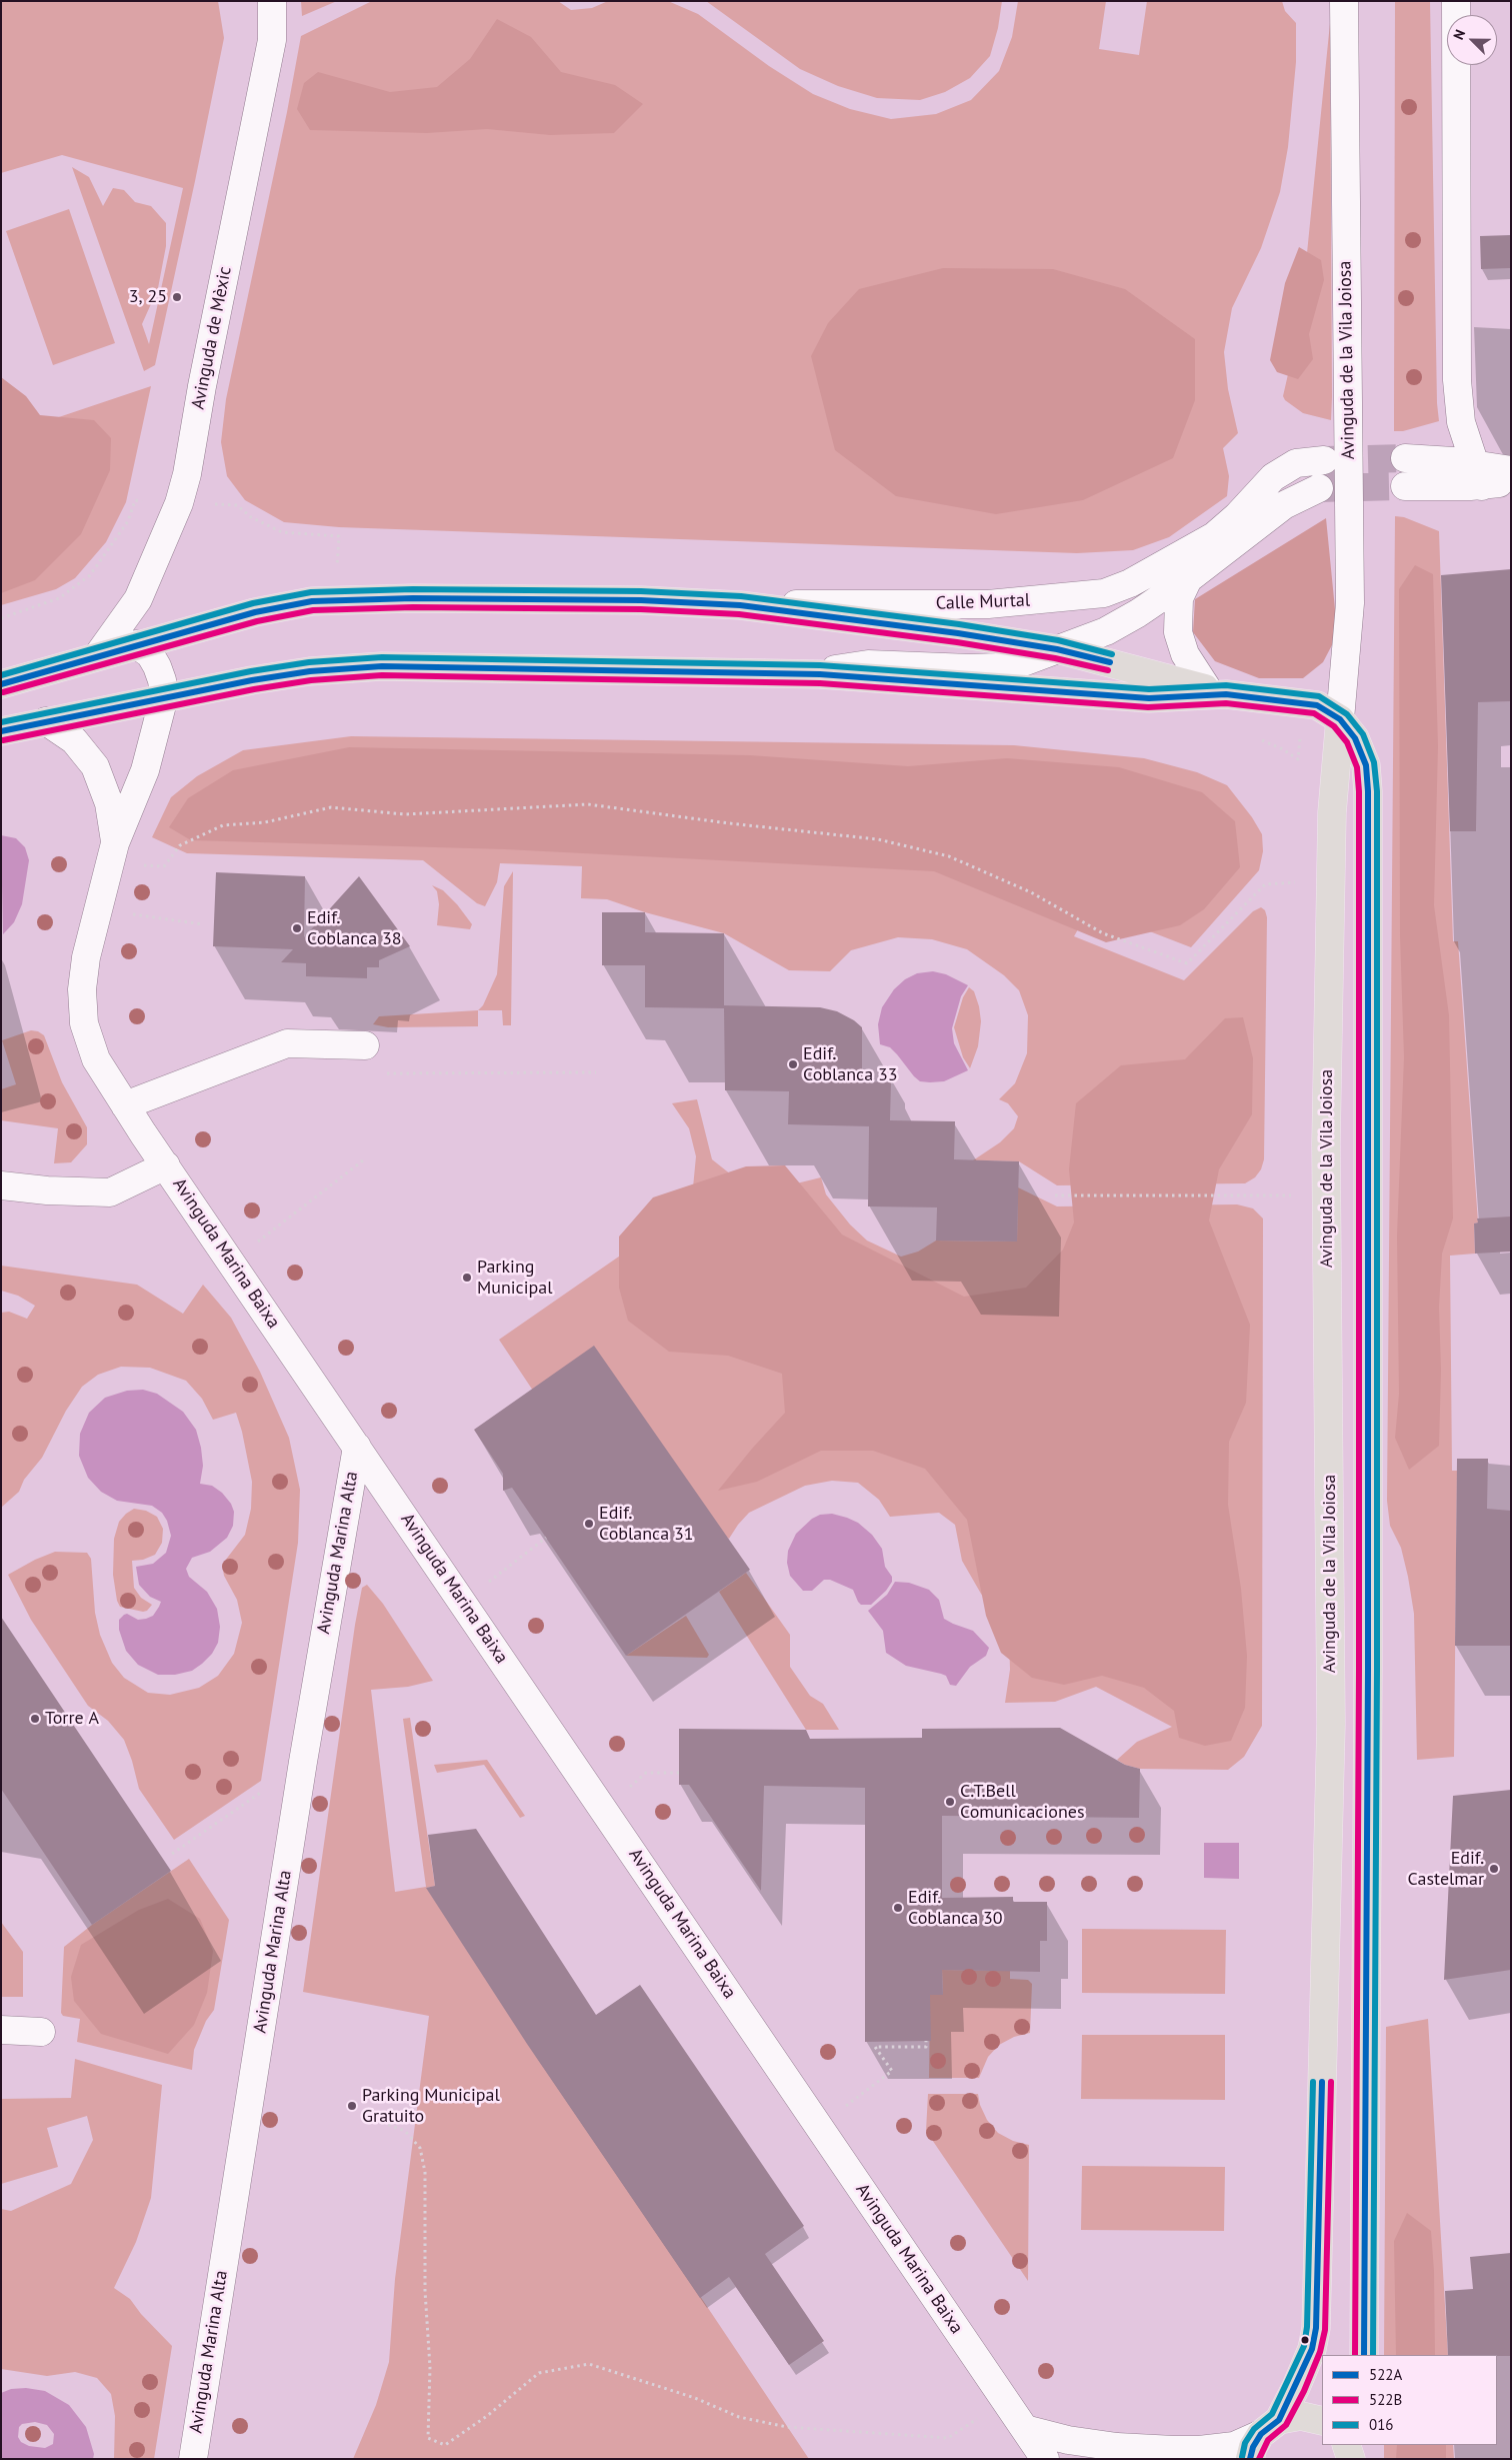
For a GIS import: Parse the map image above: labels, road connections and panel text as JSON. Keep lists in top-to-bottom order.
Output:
{
  "streets": {
    "main road": ["Avinguda de la Vila Joiosa", "Calle Murtal"],
    "street": ["Avinguda de Mèxic", "Avinguda Marina Baixa", "Avinguda Marina Alta"]
  },
  "crossings": [
    ["Avinguda Marina Baixa", "Avinguda Marina Alta"]
  ],
  "places": [
    "3, 25",
    "Edif. Coblanca 38",
    "Edif. Coblanca 33",
    "Parking Municipal",
    "Edif. Coblanca 31",
    "Torre A",
    "C.T.Bell Comunicaciones",
    "Edif. Castelmar",
    "Edif. Coblanca 30",
    "Parking Municipal Gratuito"
  ],
  "lines": ["transit line 016", "transit line 522A", "transit line 522B"],
  "legend": ["522A", "522B", "016"],
  "north": "top left"
}
